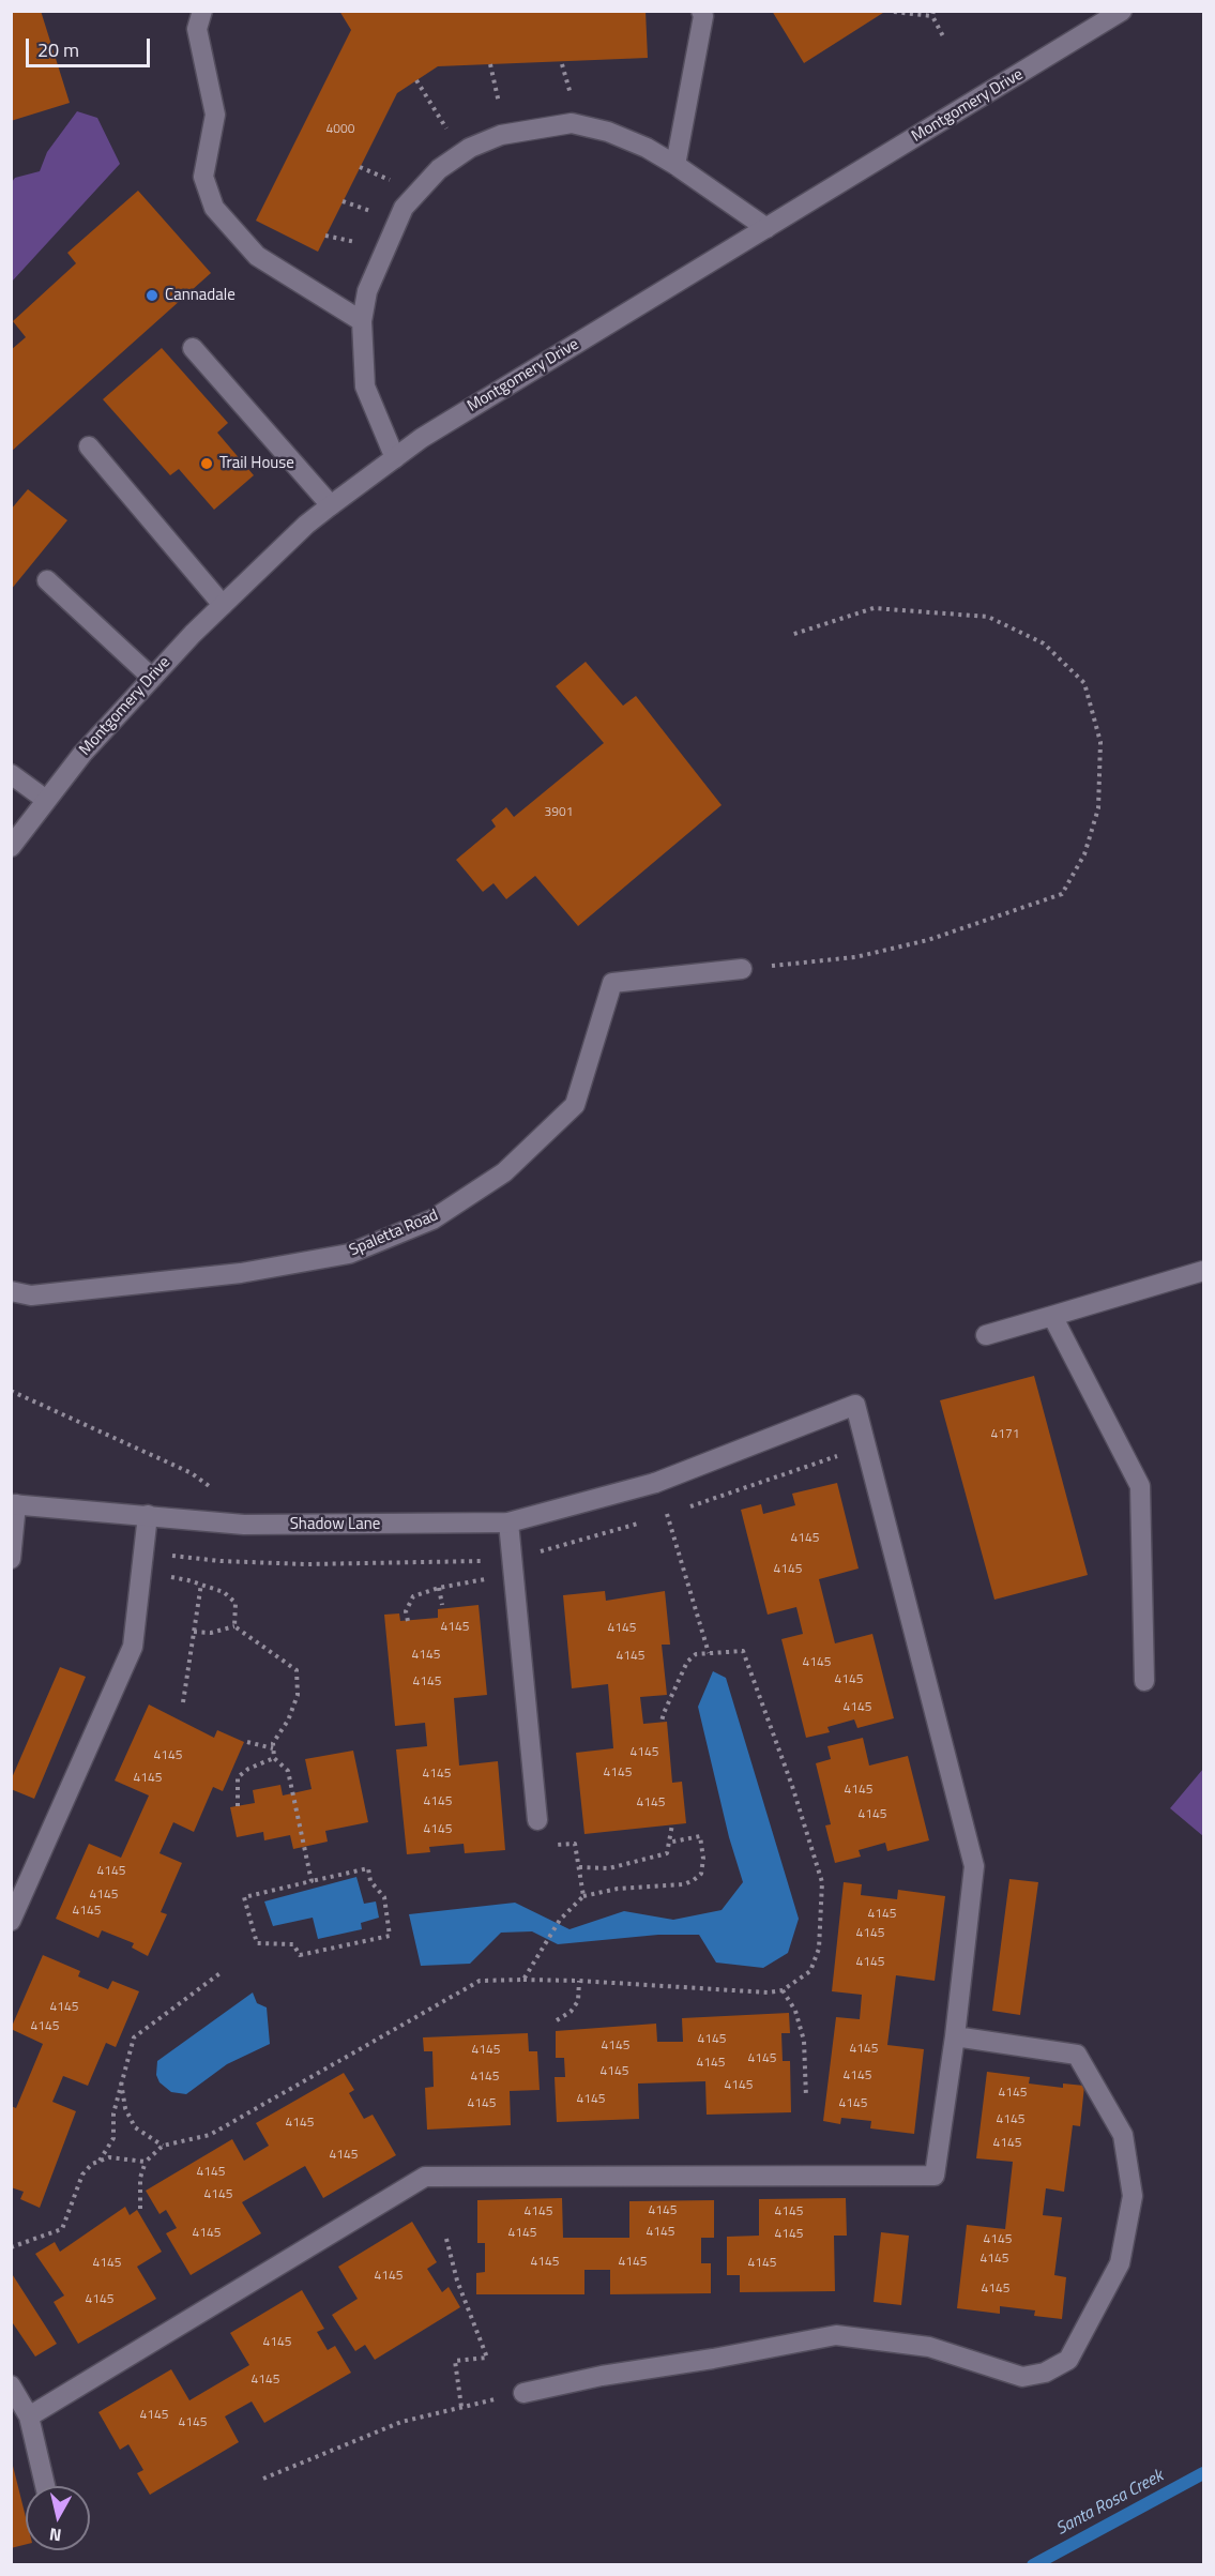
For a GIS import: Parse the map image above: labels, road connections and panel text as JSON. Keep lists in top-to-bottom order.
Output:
{
  "streets": {
    "main road": ["Montgomery Drive", "Spaletta Road", "Shadow Lane"]
  },
  "water": ["Santa Rosa Creek"],
  "places": ["Cannadale", "Trail House"],
  "house_numbers": [
    "4000",
    "3901",
    "4171",
    "4145",
    "4145",
    "4145",
    "4145",
    "4145",
    "4145",
    "4145",
    "4145",
    "4145",
    "4145",
    "4145",
    "4145",
    "4145",
    "4145",
    "4145",
    "4145",
    "4145",
    "4145",
    "4145",
    "4145",
    "4145",
    "4145",
    "4145",
    "4145",
    "4145",
    "4145",
    "4145",
    "4145",
    "4145",
    "4145",
    "4145",
    "4145",
    "4145",
    "4145",
    "4145",
    "4145",
    "4145",
    "4145",
    "4145",
    "4145",
    "4145",
    "4145",
    "4145",
    "4145",
    "4145",
    "4145",
    "4145",
    "4145",
    "4145",
    "4145",
    "4145",
    "4145",
    "4145",
    "4145",
    "4145",
    "4145",
    "4145",
    "4145",
    "4145",
    "4145",
    "4145",
    "4145",
    "4145",
    "4145",
    "4145",
    "4145",
    "4145",
    "4145"
  ],
  "scale_bar": "20 m",
  "north": "bottom"
}
